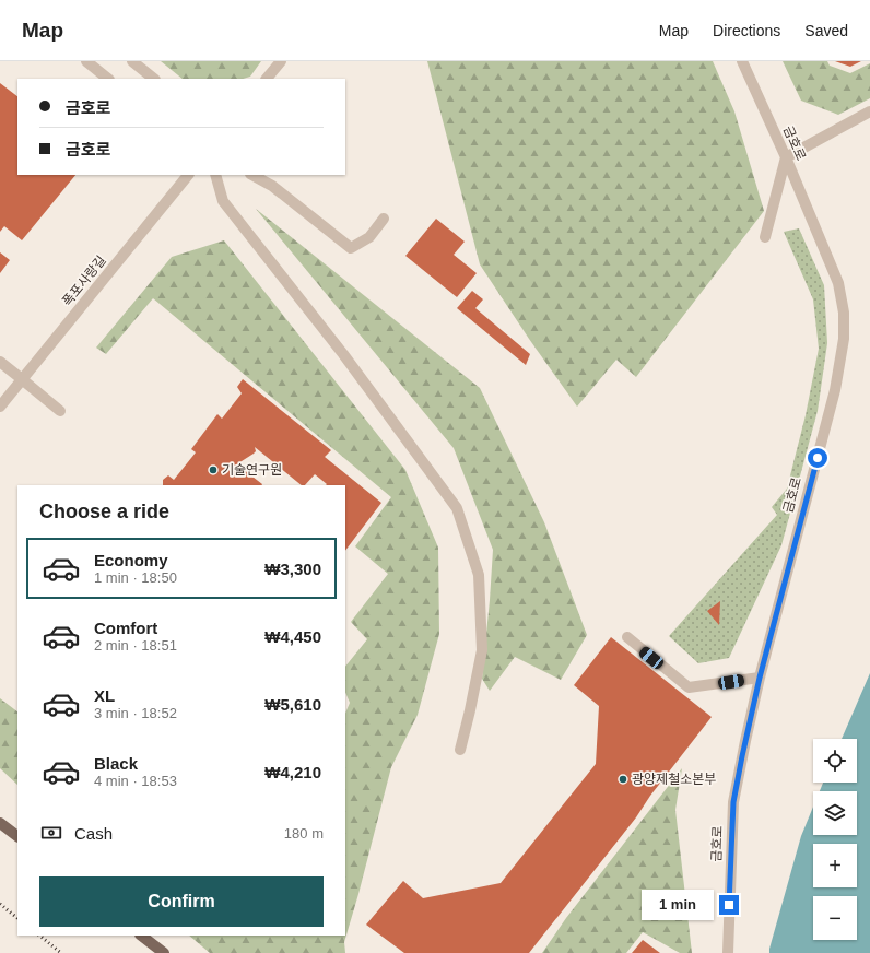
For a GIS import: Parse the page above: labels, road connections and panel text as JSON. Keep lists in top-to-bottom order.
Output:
{
  "streets": {
    "street": ["금호로", "폭포사랑길"]
  },
  "places": ["기술연구원", "광양제철소본부"],
  "page": {
    "header": "Map",
    "nav": ["Map", "Directions", "Saved"],
    "banner": ["금호로", "금호로"],
    "heading": "Choose a ride",
    "list": [
      {
        "name": "Economy",
        "note": "1 min · 18:50",
        "value": "₩3,300"
      },
      {
        "name": "Comfort",
        "note": "2 min · 18:51",
        "value": "₩4,450"
      },
      {
        "name": "XL",
        "note": "3 min · 18:52",
        "value": "₩5,610"
      },
      {
        "name": "Black",
        "note": "4 min · 18:53",
        "value": "₩4,210"
      }
    ],
    "map_buttons": ["+", "−"],
    "pay": ["Cash", "180 m"],
    "buttons": "Confirm",
    "bubble": "1 min"
  }
}
